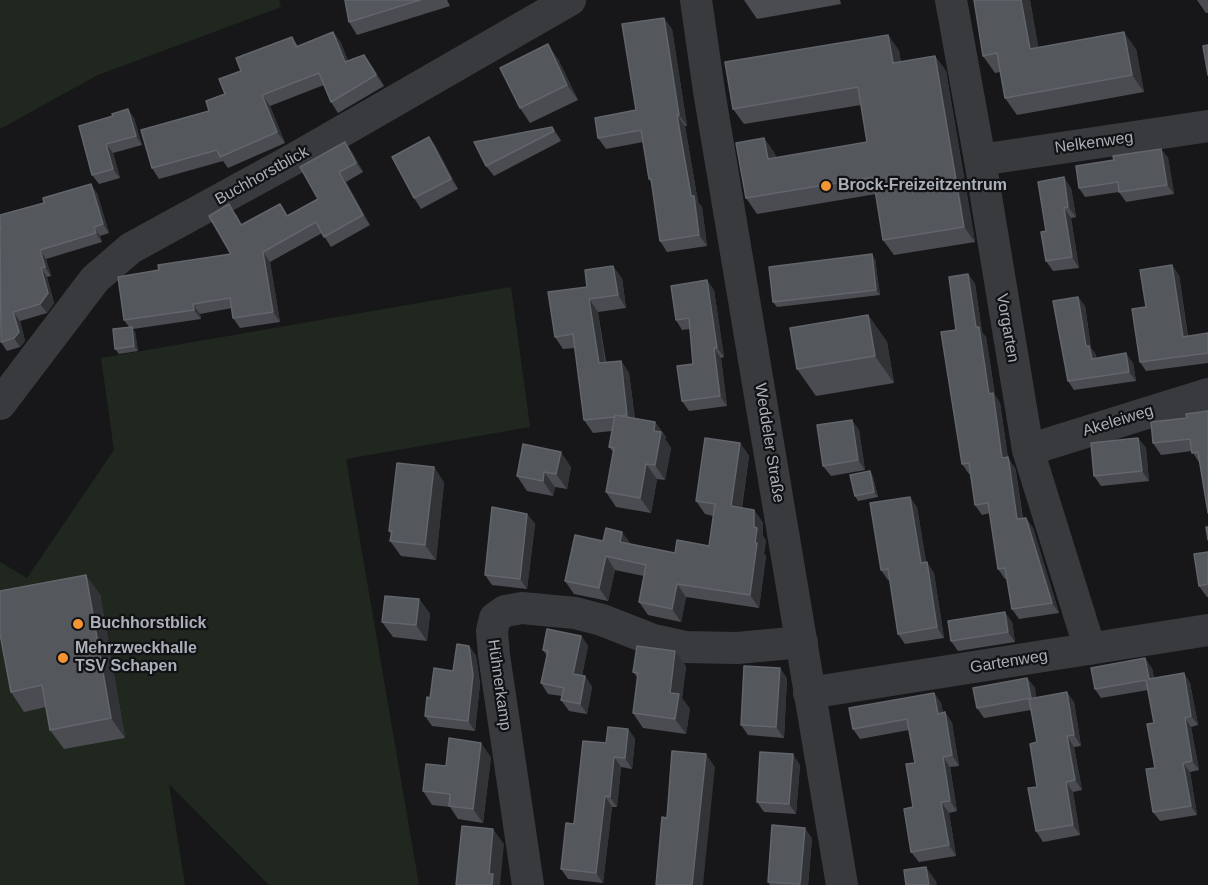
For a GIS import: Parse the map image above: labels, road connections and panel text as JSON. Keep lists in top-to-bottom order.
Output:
{
  "streets": {
    "street": [
      "Nelkenweg",
      "Buchhorstblick",
      "Vorgarten",
      "Akeleiweg",
      "Weddeler Straße",
      "Gartenweg",
      "Hühnerkamp"
    ]
  },
  "crossings": [
    ["Nelkenweg", "Vorgarten"],
    ["Vorgarten", "Akeleiweg"],
    ["Vorgarten", "Gartenweg"],
    ["Weddeler Straße", "Gartenweg"],
    ["Weddeler Straße", "Hühnerkamp"]
  ],
  "places": ["Brock-Freizeitzentrum", "Buchhorstblick", "Mehrzweckhalle TSV Schapen"]
}
